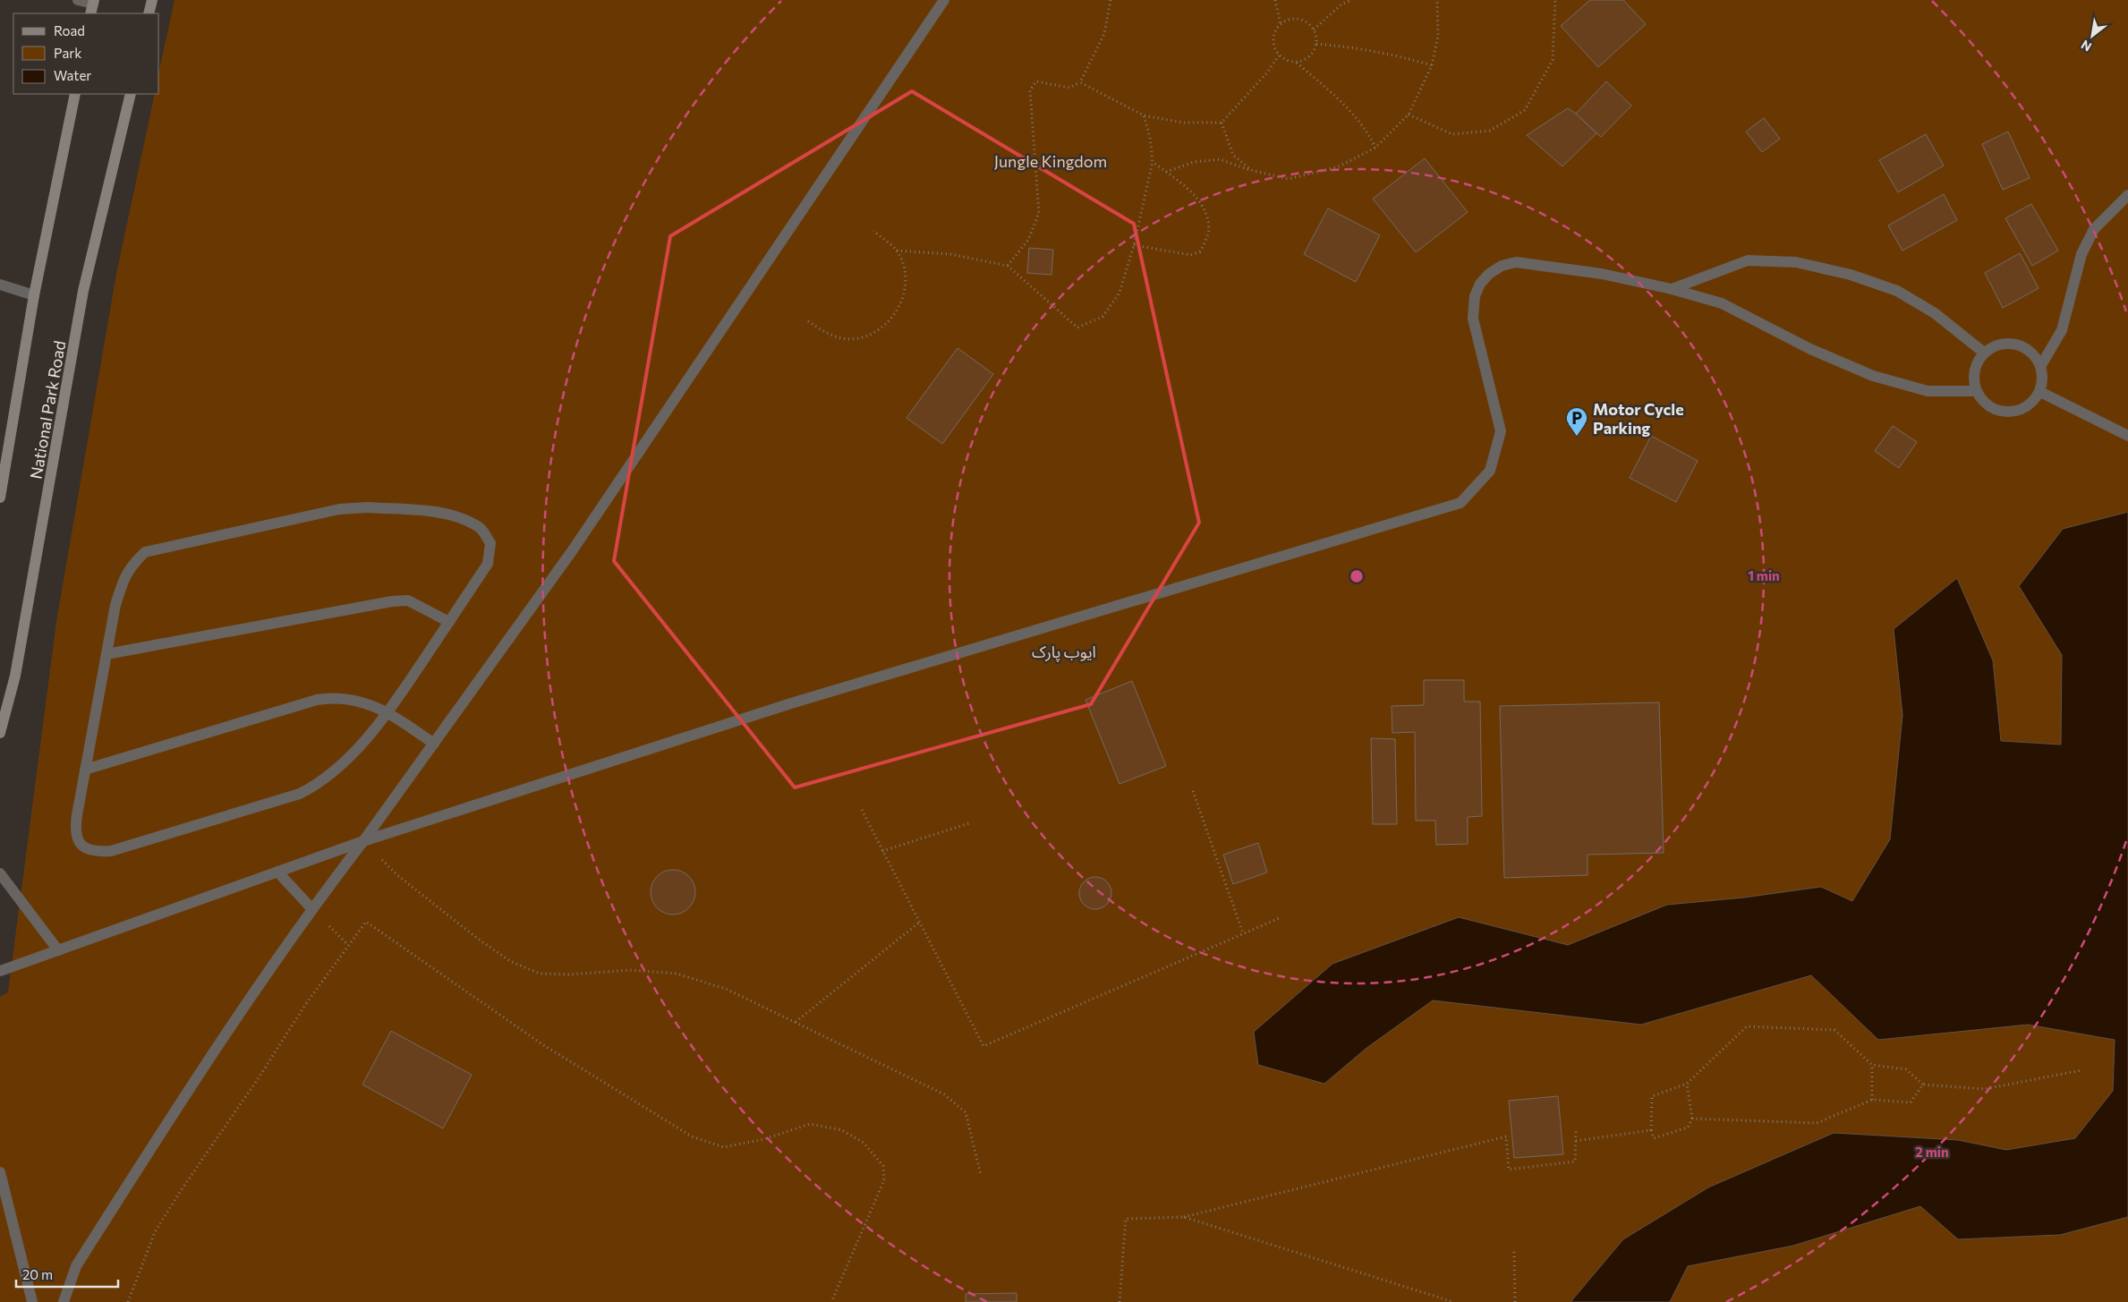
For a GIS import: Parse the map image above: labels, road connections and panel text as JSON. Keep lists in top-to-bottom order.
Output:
{
  "streets": {
    "main road": ["National Park Road"]
  },
  "parks": ["Jungle Kingdom", "ایوب پارک"],
  "places": {
    "parking": ["Motor Cycle Parking"]
  },
  "legend": ["Road", "Park", "Water"],
  "scale_bar": "20 m",
  "north": "bottom left",
  "rings": ["1 min", "2 min"]
}
